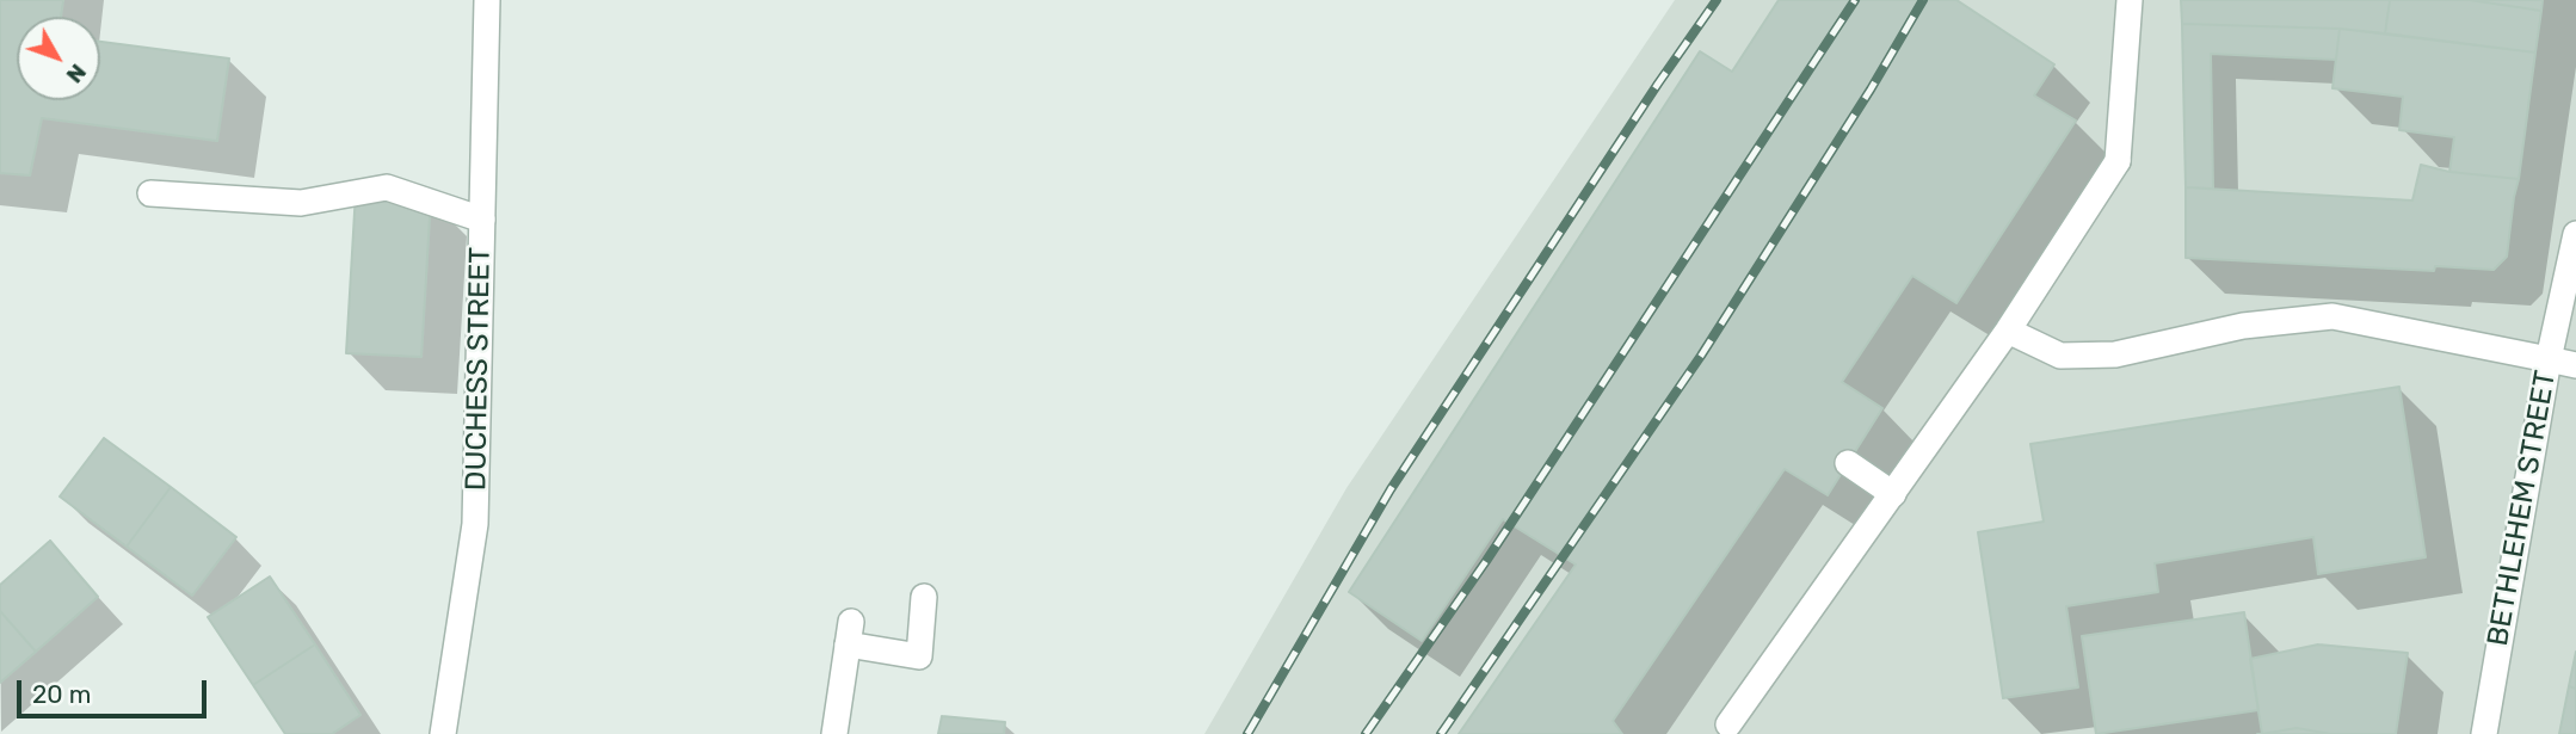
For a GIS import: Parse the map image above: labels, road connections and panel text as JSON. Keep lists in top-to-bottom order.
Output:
{
  "streets": {
    "street": ["DUCHESS STREET", "BETHLEHEM STREET"]
  },
  "scale_bar": "20 m",
  "north": "bottom right"
}
